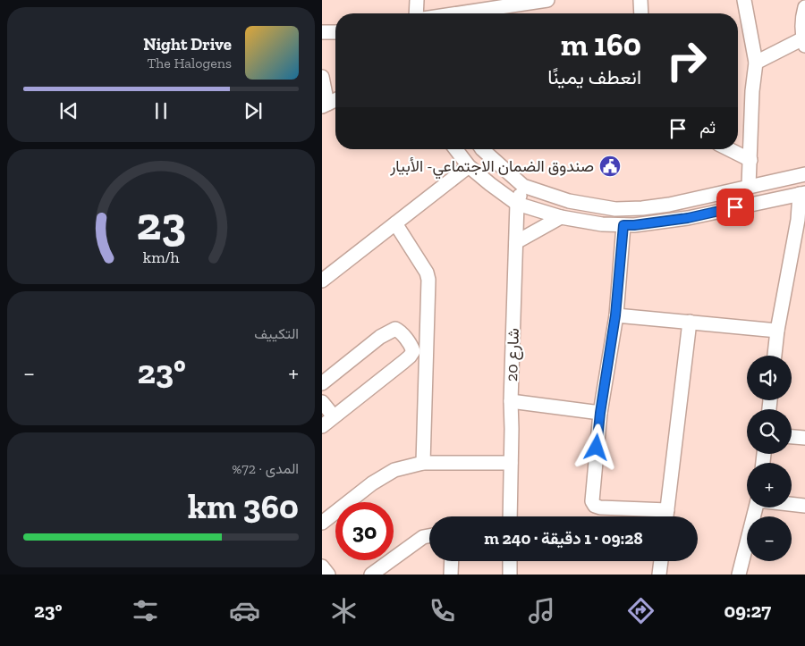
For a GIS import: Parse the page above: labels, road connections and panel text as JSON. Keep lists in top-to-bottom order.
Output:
{
  "streets": {
    "street": ["شارع 20"]
  },
  "places": {
    "public building": ["صندوق الضمان الاجتماعي- الأبيار"]
  },
  "page": {
    "turn": ["160 m", "انعطف يمينًا"],
    "song": ["Night Drive", "The Halogens"],
    "then": "ثم",
    "tile": [
      "التكييف",
      ["المدى · 72%", "360 km"]
    ],
    "heat": ["−", "23°", "+"],
    "map_buttons": ["+", "−"],
    "limit": "30",
    "trip": "09:28 · 1 دقيقة · 240 m",
    "tabs": ["09:27", "23°"],
    "gauge": ["23", "km/h"]
  }
}
